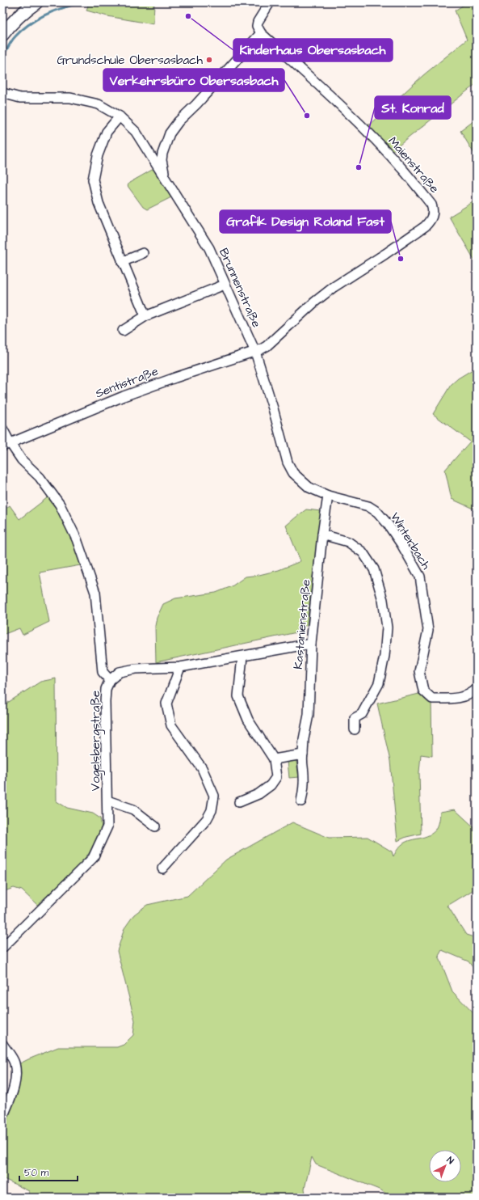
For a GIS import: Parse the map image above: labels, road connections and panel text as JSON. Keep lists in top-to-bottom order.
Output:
{
  "streets": {
    "street": [
      "Maienstraße",
      "Brunnenstraße",
      "Sentistraße",
      "Winterbach",
      "Kastanienstraße",
      "Vogelsbergstraße"
    ]
  },
  "crossings": [
    ["Maienstraße", "Brunnenstraße"],
    ["Maienstraße", "Sentistraße"],
    ["Brunnenstraße", "Sentistraße"],
    ["Brunnenstraße", "Winterbach"],
    ["Brunnenstraße", "Kastanienstraße"],
    ["Winterbach", "Kastanienstraße"],
    ["Kastanienstraße", "Vogelsbergstraße"]
  ],
  "places": [
    "Kinderhaus Obersasbach",
    "Grundschule Obersasbach",
    "Verkehrsbüro Obersasbach",
    "St. Konrad",
    "Grafik Design Roland Fast"
  ],
  "scale_bar": "50 m",
  "north": "top right"
}
